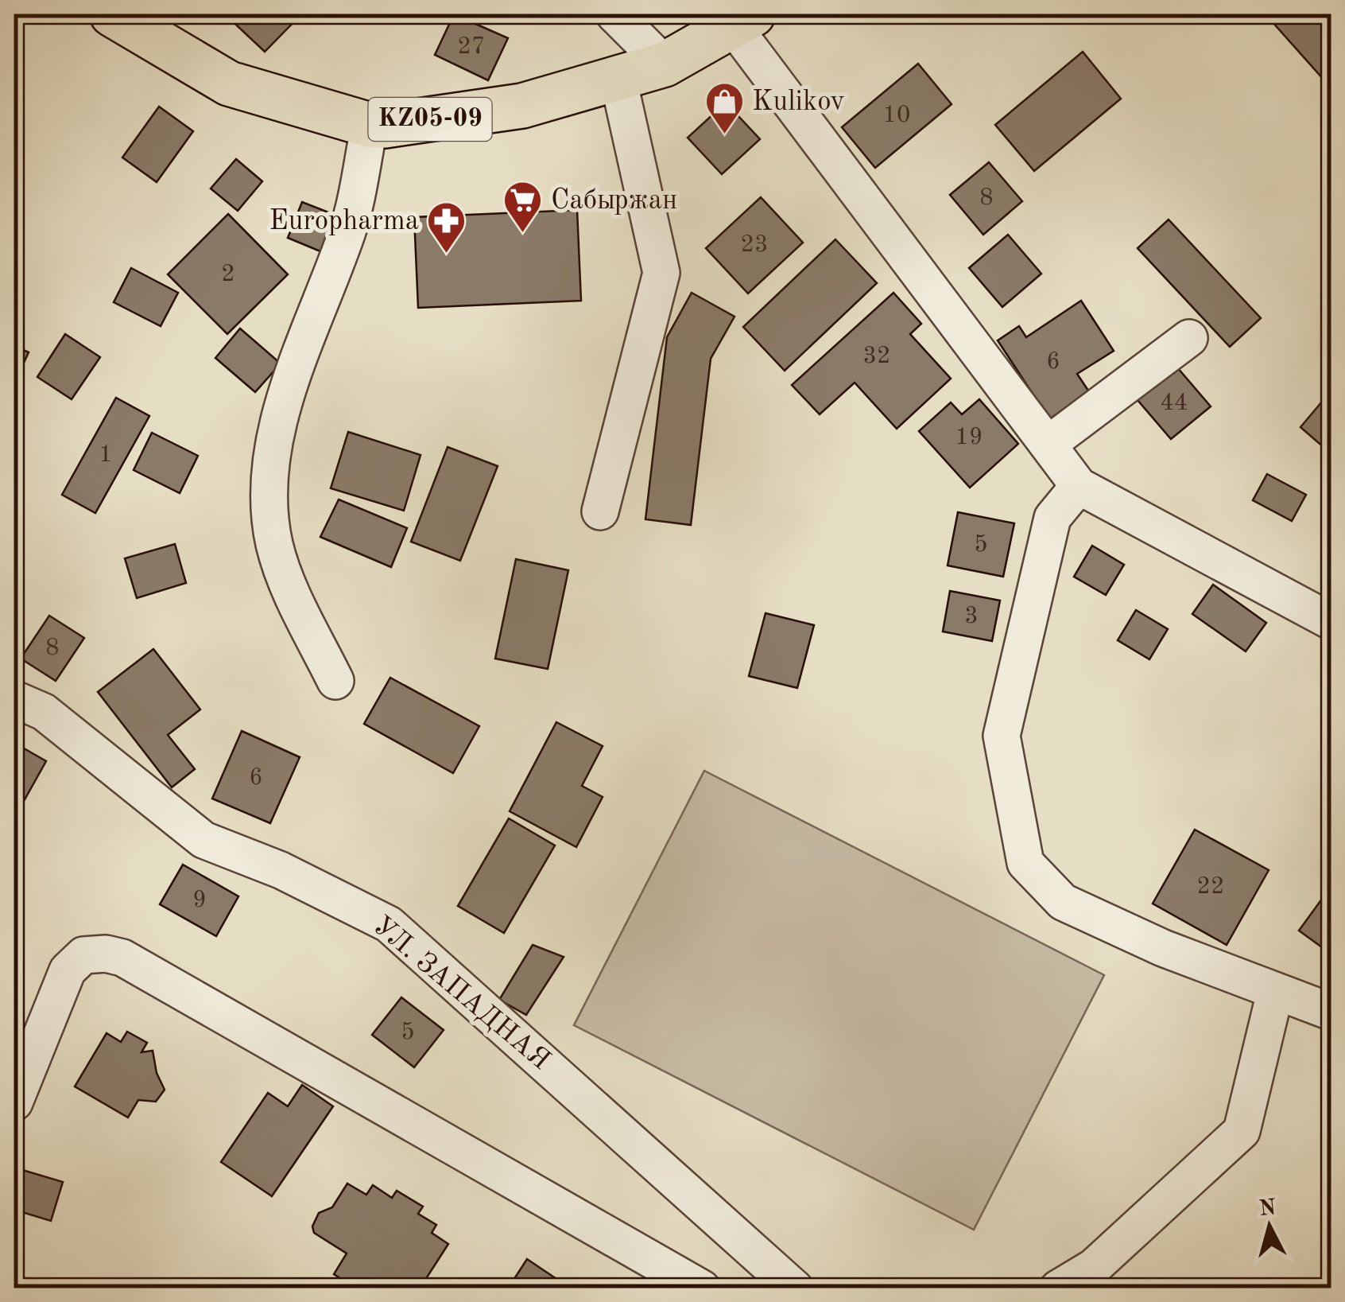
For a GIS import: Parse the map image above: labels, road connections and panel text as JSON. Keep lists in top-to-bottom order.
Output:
{
  "streets": {
    "main road": ["KZ05-09"],
    "street": ["УЛ. ЗАПАДНАЯ"]
  },
  "places": {
    "shop": ["Kulikov"],
    "supermarket": ["Сабыржан"],
    "pharmacy": ["Europharma"]
  },
  "house_numbers": [
    "27",
    "10",
    "8",
    "23",
    "2",
    "32",
    "6",
    "44",
    "19",
    "1",
    "5",
    "3",
    "8",
    "6",
    "22",
    "9",
    "5"
  ],
  "north": "top"
}
